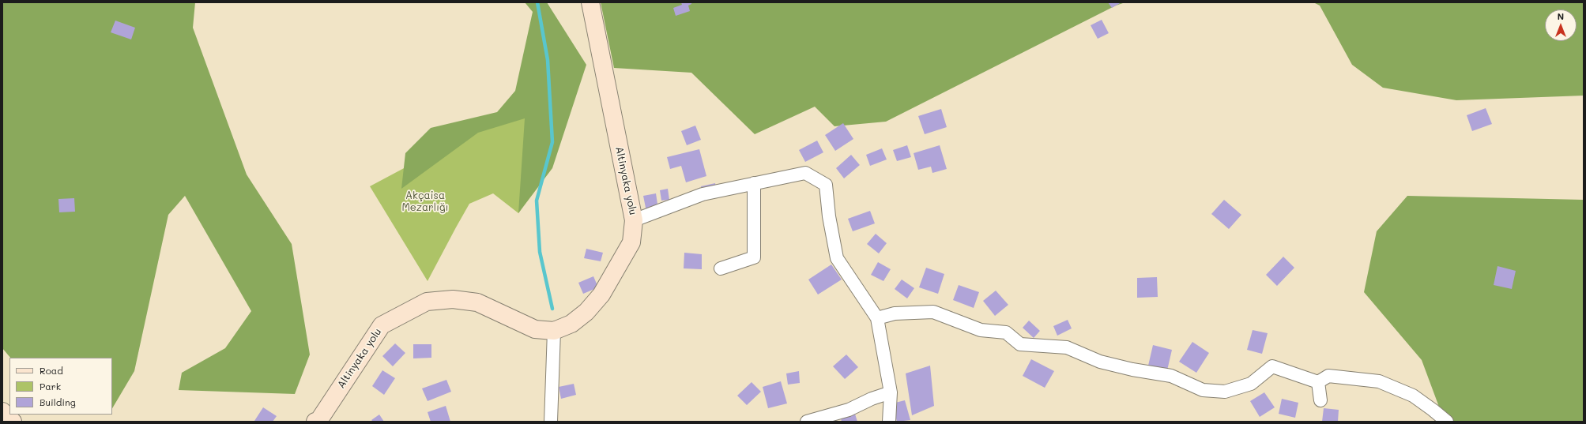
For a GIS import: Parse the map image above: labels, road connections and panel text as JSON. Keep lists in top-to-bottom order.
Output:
{
  "streets": {
    "main road": ["Altinyaka yolu"]
  },
  "parks": ["Akçaisa Mezarlığı"],
  "legend": ["Road", "Park", "Building"],
  "north": "top"
}
